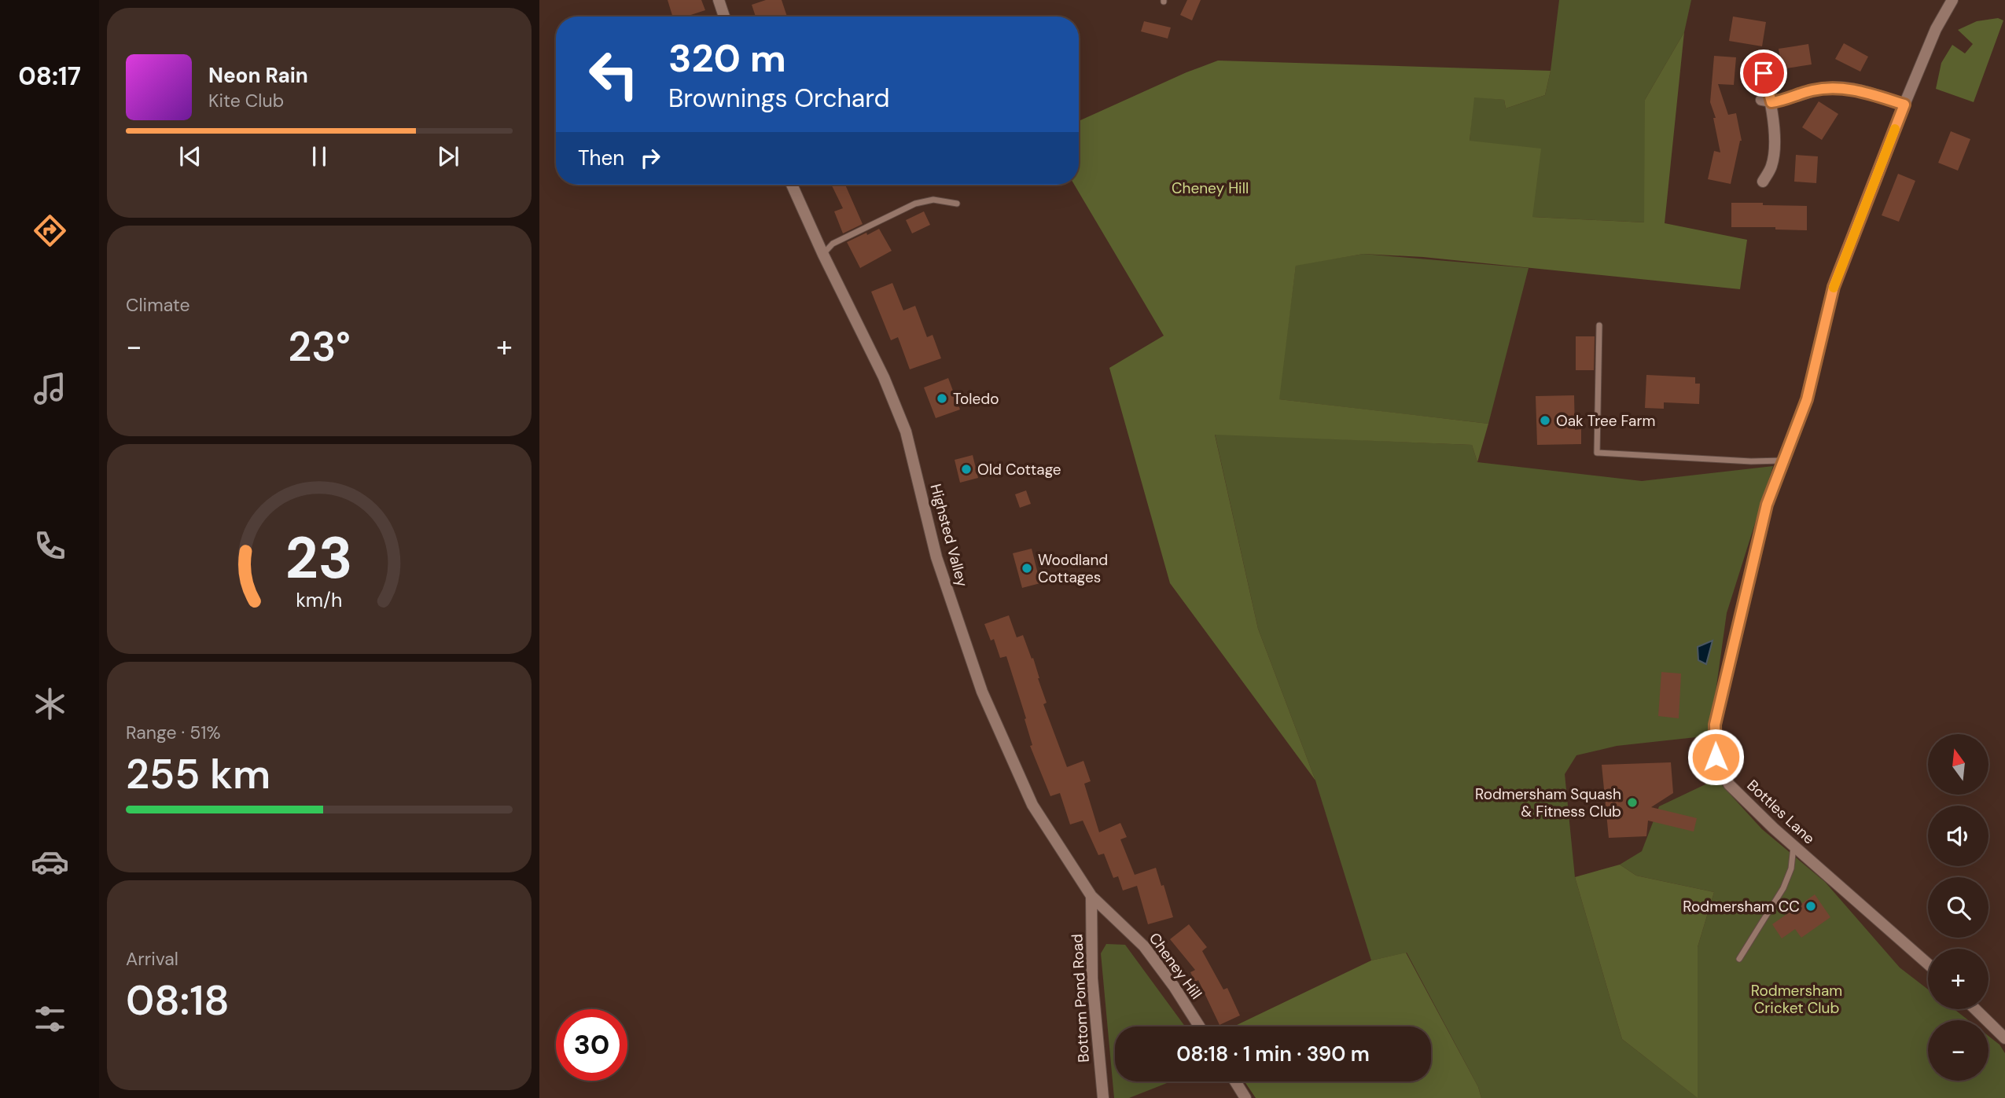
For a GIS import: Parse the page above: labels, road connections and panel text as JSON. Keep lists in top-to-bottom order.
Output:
{
  "streets": {
    "street": [
      "Highsted Valley",
      "Bottles Lane",
      "Cheney Hill",
      "Bottom Pond Road"
    ]
  },
  "crossings": [
    ["Highsted Valley", "Cheney Hill"],
    ["Highsted Valley", "Bottom Pond Road"],
    ["Cheney Hill", "Bottom Pond Road"]
  ],
  "parks": ["Cheney Hill", "Rodmersham Cricket Club"],
  "places": [
    "Toledo",
    "Oak Tree Farm",
    "Old Cottage",
    "Woodland Cottages",
    "Rodmersham Squash & Fitness Club",
    "Rodmersham CC"
  ],
  "north": "top",
  "page": {
    "tabs": "08:17",
    "turn": ["320 m", "Brownings Orchard"],
    "song": ["Neon Rain", "Kite Club"],
    "then": "Then",
    "tile": [
      "Climate",
      ["Range · 51%", "255 km"],
      ["Arrival", "08:18"]
    ],
    "heat": ["−", "23°", "+"],
    "map_buttons": ["+", "−"],
    "limit": "30",
    "trip": "08:18 · 1 min · 390 m",
    "gauge": ["23", "km/h"]
  }
}
